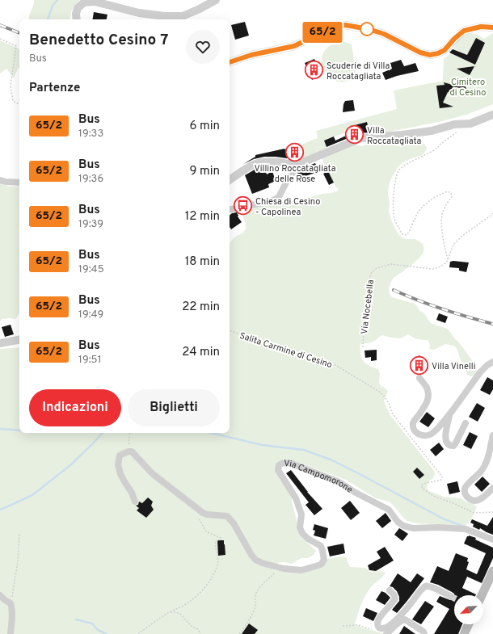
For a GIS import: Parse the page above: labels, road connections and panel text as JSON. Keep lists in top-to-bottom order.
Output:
{
  "streets": {
    "street": ["Via Campomorone"],
    "path": ["Via Nocebella", "Salita Carmine di Cesino"]
  },
  "parks": ["Cimitero di Cesino"],
  "places": {
    "building": [
      "Scuderie di Villa Roccatagliata",
      "Villa Roccatagliata",
      "Villino Roccatagliata delle Rose",
      "Villa Vinelli"
    ],
    "bus stop": ["Chiesa di Cesino - Capolinea"]
  },
  "lines": ["bus line 65/2"],
  "north": "bottom left",
  "page": {
    "on_map": "65/2",
    "heading": [
      ["Benedetto Cesino 7", "Bus"],
      "Partenze"
    ],
    "list": [
      {
        "mark": "65/2",
        "name": "Bus",
        "note": "19:33",
        "value": "6 min"
      },
      {
        "mark": "65/2",
        "name": "Bus",
        "note": "19:36",
        "value": "9 min"
      },
      {
        "mark": "65/2",
        "name": "Bus",
        "note": "19:39",
        "value": "12 min"
      },
      {
        "mark": "65/2",
        "name": "Bus",
        "note": "19:45",
        "value": "18 min"
      },
      {
        "mark": "65/2",
        "name": "Bus",
        "note": "19:49",
        "value": "22 min"
      },
      {
        "mark": "65/2",
        "name": "Bus",
        "note": "19:51",
        "value": "24 min"
      }
    ],
    "buttons": ["Indicazioni", "Biglietti"]
  }
}
